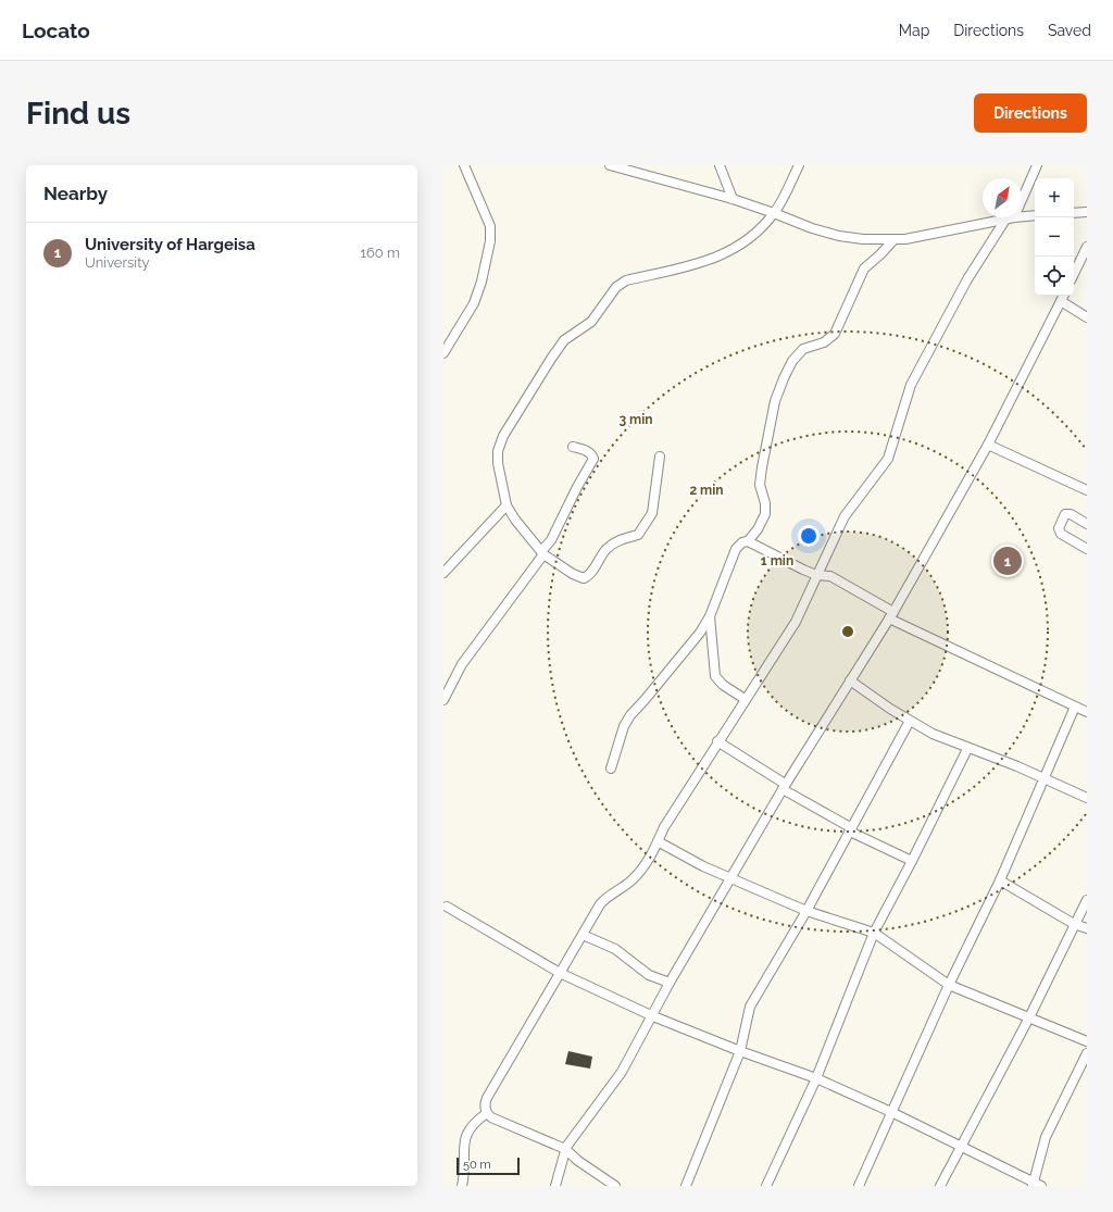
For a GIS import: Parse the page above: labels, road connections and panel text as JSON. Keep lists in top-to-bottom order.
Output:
{
  "scale_bar": "50 m",
  "north": "top right",
  "page": {
    "header": "Locato",
    "nav": ["Map", "Directions", "Saved"],
    "buttons": "Directions",
    "title": "Find us",
    "heading": "Nearby",
    "map_buttons": ["+", "−"],
    "list": [
      {
        "mark": "1",
        "name": "University of Hargeisa",
        "note": "University",
        "value": "160 m"
      }
    ],
    "pins": "1",
    "scale": "50 m"
  },
  "rings": ["3 min", "2 min", "1 min"]
}
